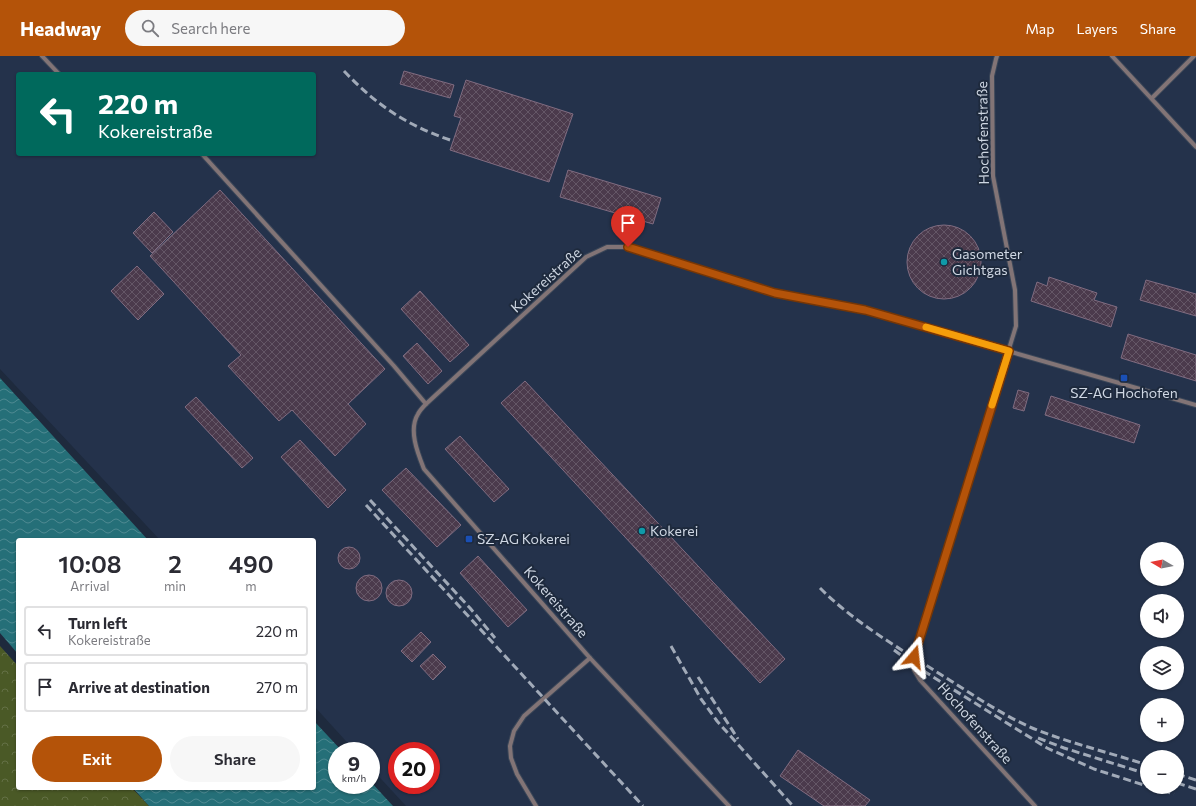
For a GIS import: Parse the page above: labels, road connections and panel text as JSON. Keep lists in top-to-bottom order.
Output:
{
  "streets": {
    "lane": ["Hochofenstraße", "Kokereistraße"]
  },
  "crossings": [
    ["Hochofenstraße", "Kokereistraße"]
  ],
  "places": {
    "other": ["Gasometer Gichtgas", "Kokerei"],
    "transit": ["SZ-AG Hochofen", "SZ-AG Kokerei"]
  },
  "north": "left",
  "page": {
    "header": "Headway",
    "search": "Search here",
    "nav": ["Map", "Layers", "Share"],
    "turn": ["220 m", "Kokereistraße"],
    "eta": [
      "10:08",
      "Arrival",
      "2",
      "min",
      "490",
      "m"
    ],
    "map_buttons": ["+", "−"],
    "list": [
      {
        "name": "Turn left",
        "note": "Kokereistraße",
        "value": "220 m"
      },
      {
        "name": "Arrive at destination",
        "value": "270 m"
      }
    ],
    "buttons": ["Exit", "Share"],
    "speed": "9 km/h",
    "limit": "20"
  }
}
